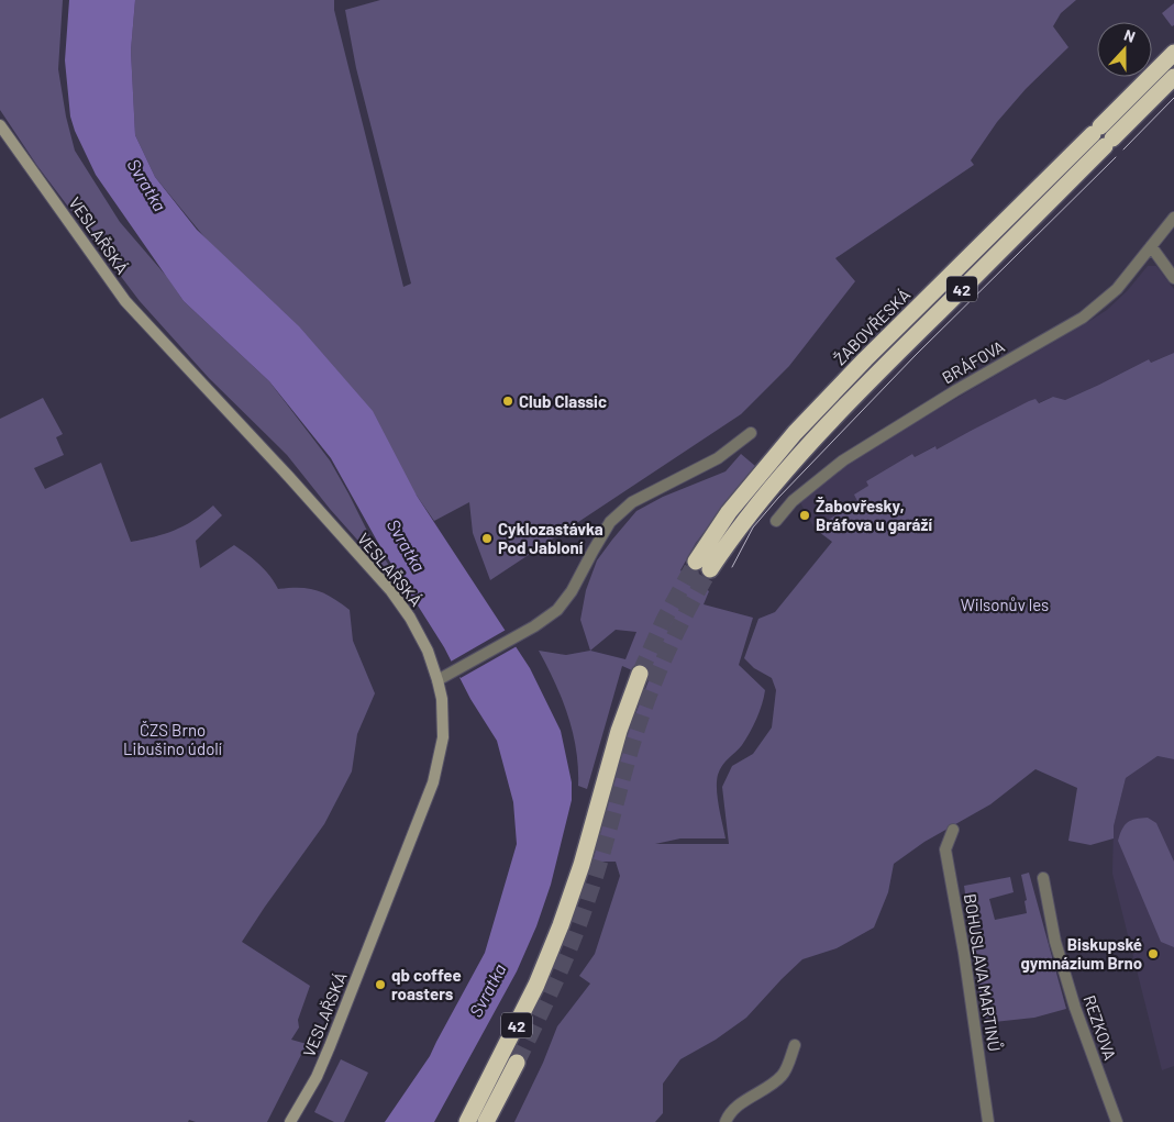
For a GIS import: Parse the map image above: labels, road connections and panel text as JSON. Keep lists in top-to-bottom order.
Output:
{
  "streets": {
    "highway": ["42"],
    "street": [
      "VESLAŘSKÁ",
      "BRÁFOVA",
      "BOHUSLAVA MARTINŮ",
      "REZKOVA"
    ]
  },
  "water": ["Svratka"],
  "parks": ["Wilsonův les", "ČZS Brno Libušino údolí"],
  "places": [
    "Club Classic",
    "Žabovřesky, Bráfova u garáží",
    "Cyklozastávka Pod Jabloní",
    "Biskupské gymnázium Brno",
    "qb coffee roasters"
  ],
  "north": "top"
}
